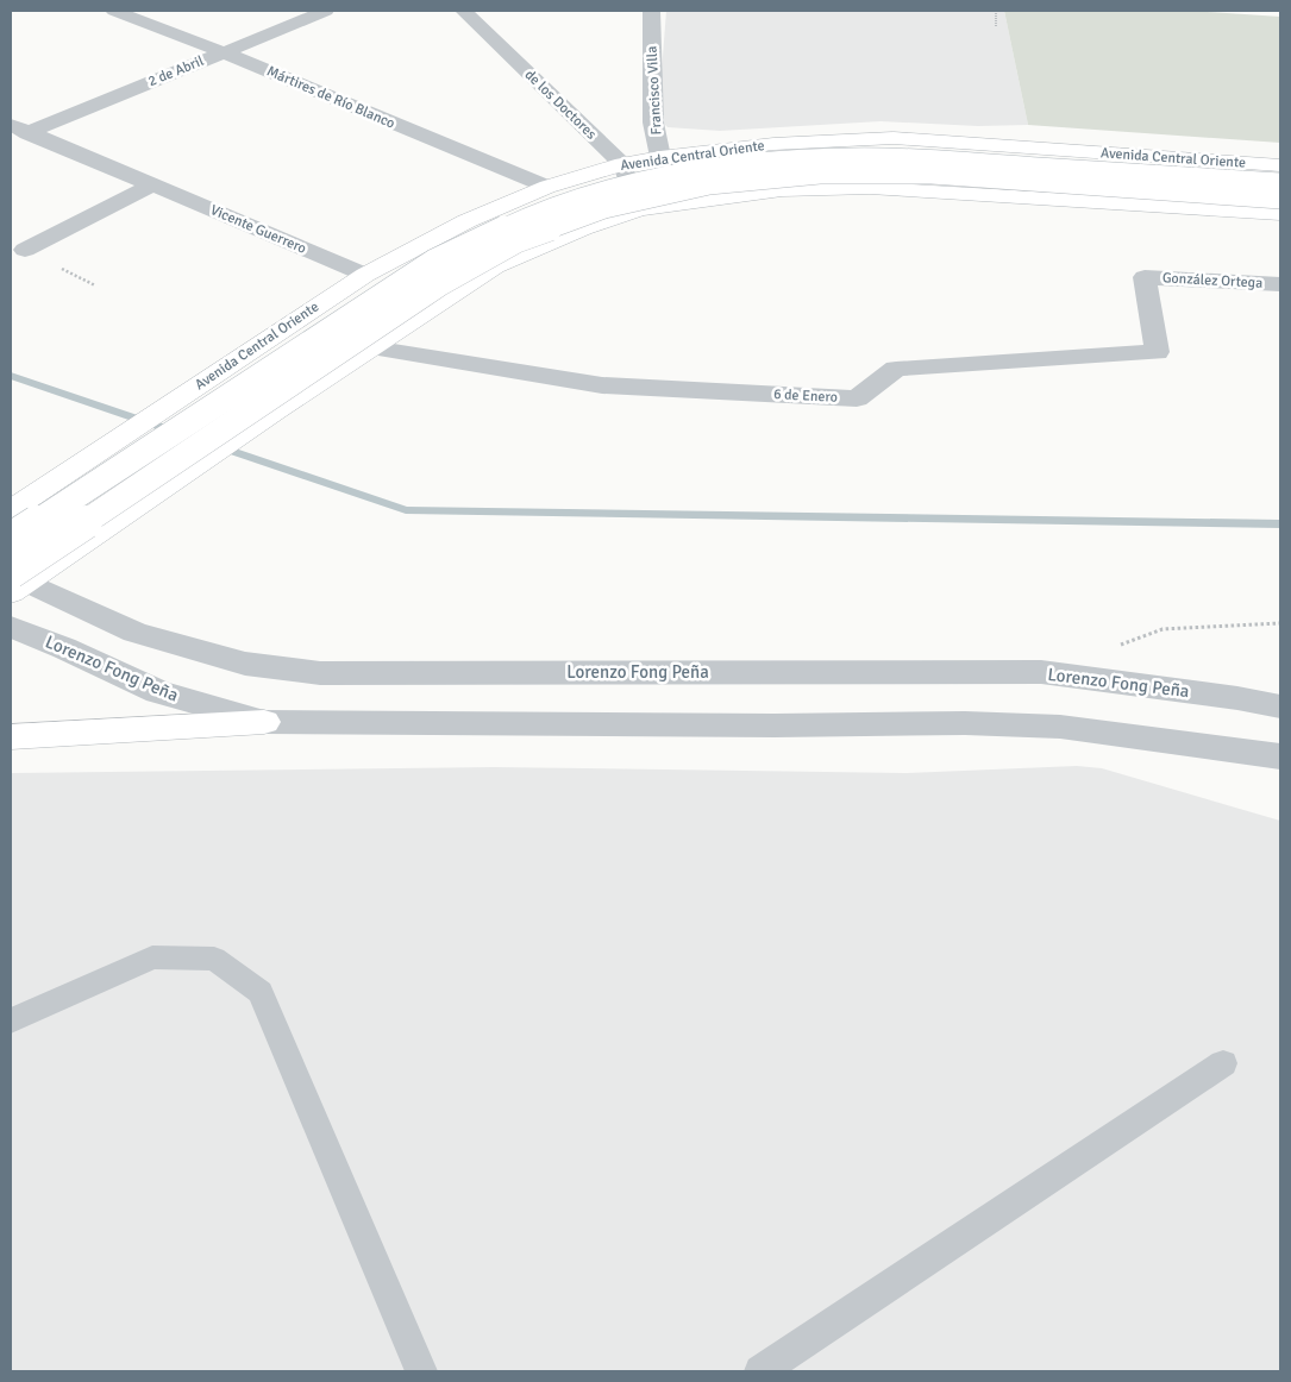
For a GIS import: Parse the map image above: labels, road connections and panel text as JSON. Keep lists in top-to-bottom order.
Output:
{
  "streets": {
    "main road": ["Avenida Central Oriente"],
    "street": [
      "2 de Abril",
      "Francisco Villa",
      "Mártires de Río Blanco",
      "de los Doctores",
      "Vicente Guerrero",
      "González Ortega",
      "6 de Enero",
      "Lorenzo Fong Peña"
    ]
  },
  "crossings": [
    ["2 de Abril", "Mártires de Río Blanco"],
    ["2 de Abril", "Vicente Guerrero"],
    ["Francisco Villa", "Avenida Central Oriente"],
    ["Mártires de Río Blanco", "Avenida Central Oriente"],
    ["de los Doctores", "Avenida Central Oriente"],
    ["Avenida Central Oriente", "Vicente Guerrero"],
    ["González Ortega", "6 de Enero"]
  ]
}
